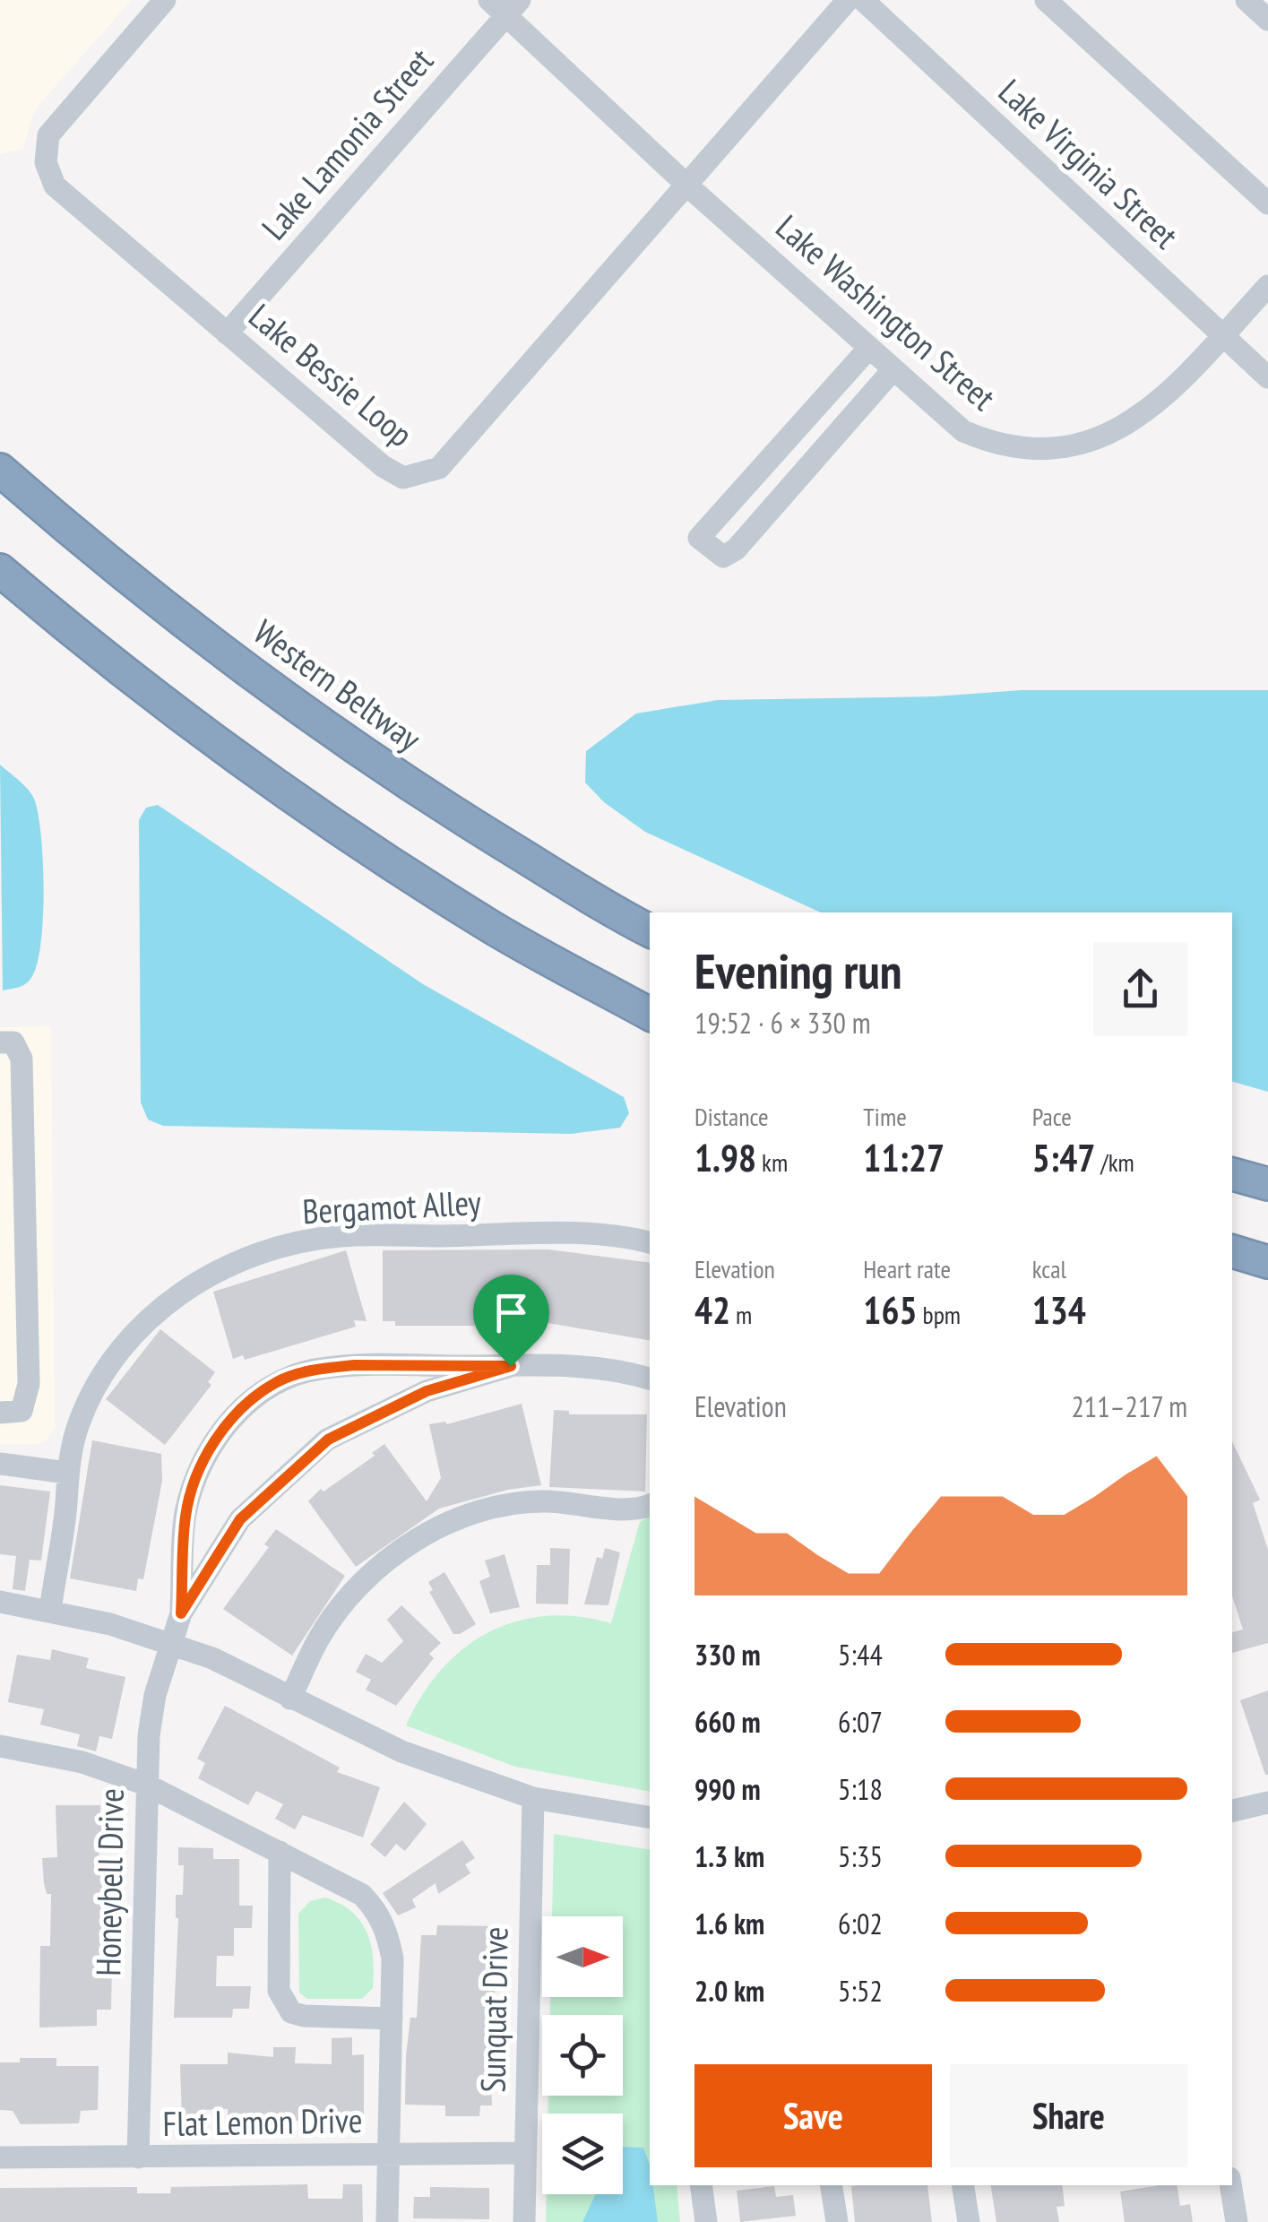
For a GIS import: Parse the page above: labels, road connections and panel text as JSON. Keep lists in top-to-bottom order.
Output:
{
  "streets": {
    "highway": ["Western Beltway"],
    "street": [
      "Lake Lamonia Street",
      "Lake Virginia Street",
      "Lake Washington Street",
      "Lake Bessie Loop",
      "Bergamot Alley",
      "Honeybell Drive",
      "Sunquat Drive",
      "Flat Lemon Drive"
    ]
  },
  "crossings": [
    ["Lake Lamonia Street", "Lake Washington Street"],
    ["Lake Lamonia Street", "Lake Bessie Loop"],
    ["Lake Virginia Street", "Lake Washington Street"],
    ["Lake Washington Street", "Lake Bessie Loop"],
    ["Honeybell Drive", "Flat Lemon Drive"],
    ["Sunquat Drive", "Flat Lemon Drive"]
  ],
  "north": "right",
  "page": {
    "heading": ["Evening run", "19:52 · 6 × 330 m"],
    "stats": [
      ["Distance", "1.98 km"],
      ["Time", "11:27"],
      ["Pace", "5:47 /km"],
      ["Elevation", "42 m"],
      ["Heart rate", "165 bpm"],
      ["kcal", "134"]
    ],
    "chart": ["Elevation", "211–217 m"],
    "list": [
      {
        "name": "330 m",
        "note": "5:44"
      },
      {
        "name": "660 m",
        "note": "6:07"
      },
      {
        "name": "990 m",
        "note": "5:18"
      },
      {
        "name": "1.3 km",
        "note": "5:35"
      },
      {
        "name": "1.6 km",
        "note": "6:02"
      },
      {
        "name": "2.0 km",
        "note": "5:52"
      }
    ],
    "buttons": ["Save", "Share"]
  }
}
